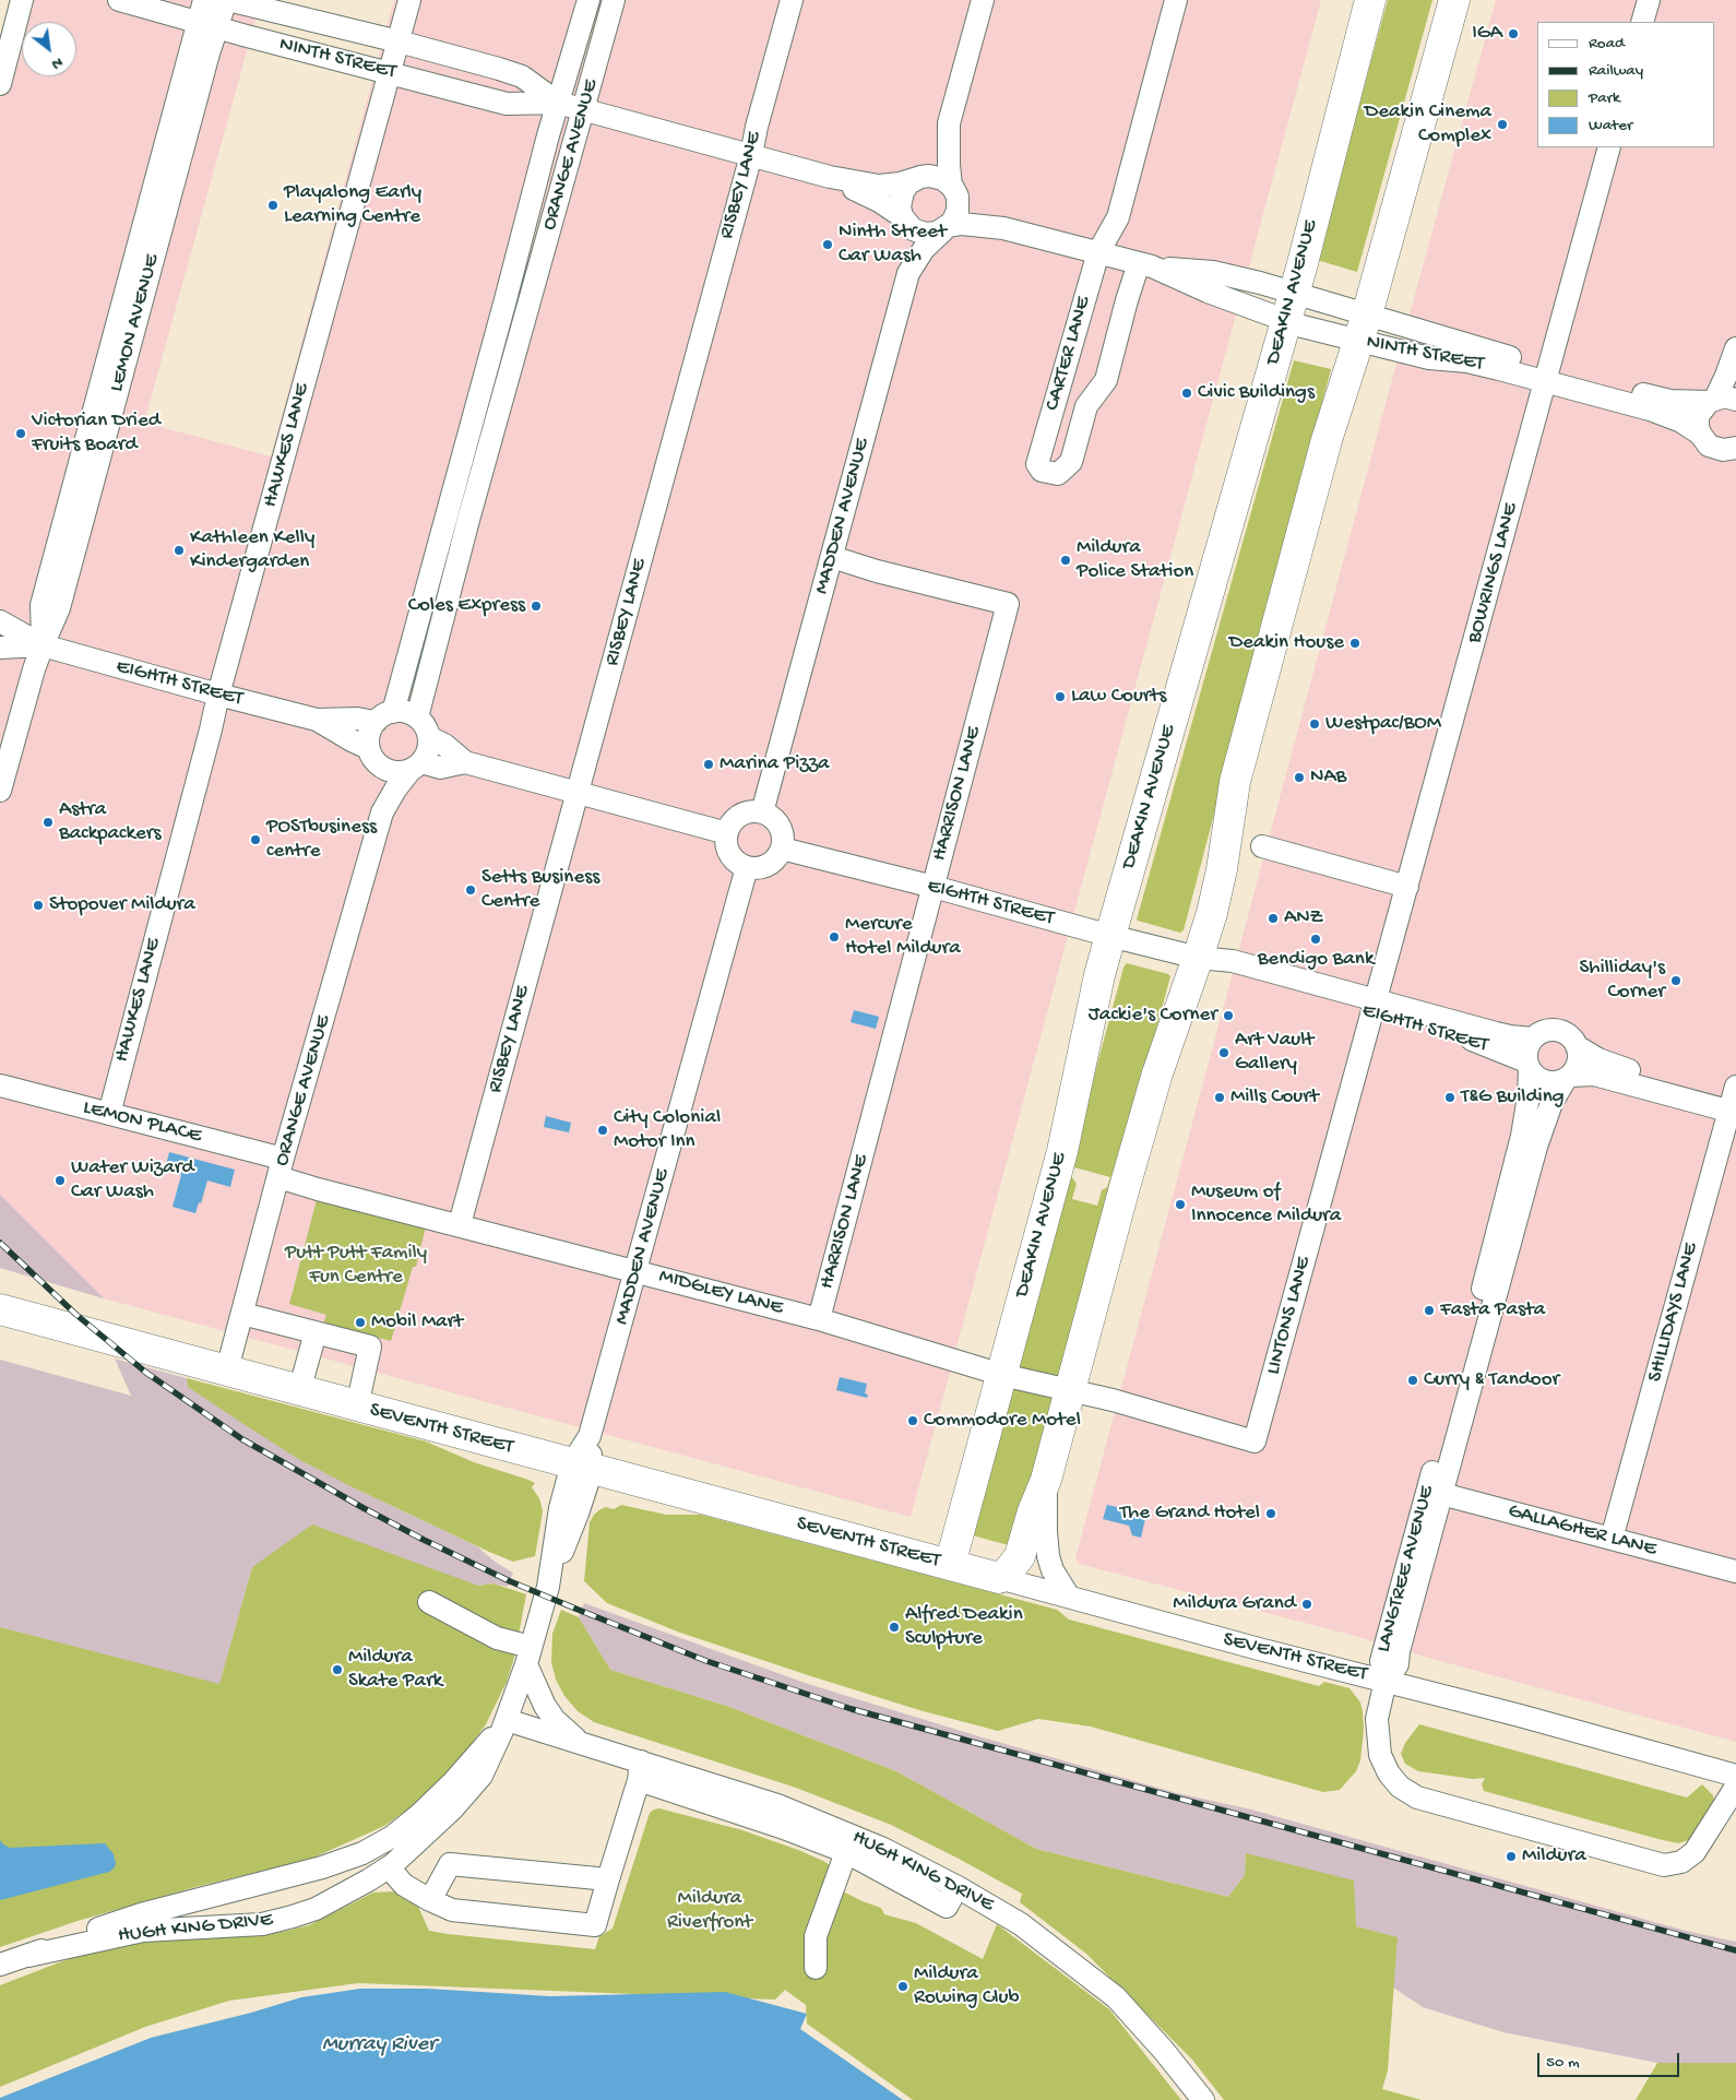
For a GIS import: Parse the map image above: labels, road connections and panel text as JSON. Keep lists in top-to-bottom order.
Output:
{
  "streets": {
    "highway": ["DEAKIN AVENUE", "SEVENTH STREET"],
    "street": [
      "NINTH STREET",
      "ORANGE AVENUE",
      "RISBEY LANE",
      "LEMON AVENUE",
      "CARTER LANE",
      "HAWKES LANE",
      "MADDEN AVENUE",
      "BOWRINGS LANE",
      "EIGHTH STREET",
      "HARRISON LANE",
      "LEMON PLACE",
      "MIDGLEY LANE",
      "SHILLIDAYS LANE",
      "LINTONS LANE",
      "GALLAGHER LANE",
      "LANGTREE AVENUE",
      "HUGH KING DRIVE"
    ]
  },
  "crossings": [
    ["NINTH STREET", "ORANGE AVENUE"],
    ["NINTH STREET", "RISBEY LANE"],
    ["NINTH STREET", "DEAKIN AVENUE"],
    ["NINTH STREET", "LEMON AVENUE"],
    ["NINTH STREET", "CARTER LANE"],
    ["NINTH STREET", "HAWKES LANE"],
    ["NINTH STREET", "MADDEN AVENUE"],
    ["NINTH STREET", "BOWRINGS LANE"],
    ["ORANGE AVENUE", "EIGHTH STREET"],
    ["ORANGE AVENUE", "LEMON PLACE"],
    ["ORANGE AVENUE", "MIDGLEY LANE"],
    ["ORANGE AVENUE", "SEVENTH STREET"],
    ["RISBEY LANE", "MIDGLEY LANE"],
    ["DEAKIN AVENUE", "EIGHTH STREET"],
    ["DEAKIN AVENUE", "MIDGLEY LANE"],
    ["DEAKIN AVENUE", "SEVENTH STREET"],
    ["LEMON AVENUE", "EIGHTH STREET"],
    ["HAWKES LANE", "EIGHTH STREET"],
    ["HAWKES LANE", "LEMON PLACE"],
    ["MADDEN AVENUE", "EIGHTH STREET"],
    ["MADDEN AVENUE", "HARRISON LANE"],
    ["MADDEN AVENUE", "MIDGLEY LANE"],
    ["MADDEN AVENUE", "SEVENTH STREET"],
    ["MADDEN AVENUE", "HUGH KING DRIVE"],
    ["BOWRINGS LANE", "EIGHTH STREET"],
    ["BOWRINGS LANE", "LINTONS LANE"],
    ["EIGHTH STREET", "HARRISON LANE"],
    ["EIGHTH STREET", "LINTONS LANE"],
    ["EIGHTH STREET", "LANGTREE AVENUE"],
    ["HARRISON LANE", "MIDGLEY LANE"],
    ["LEMON PLACE", "MIDGLEY LANE"],
    ["SHILLIDAYS LANE", "GALLAGHER LANE"],
    ["SEVENTH STREET", "LANGTREE AVENUE"],
    ["SEVENTH STREET", "HUGH KING DRIVE"],
    ["GALLAGHER LANE", "LANGTREE AVENUE"]
  ],
  "water": ["Murray River"],
  "parks": ["Putt Putt Family Fun Centre", "Mildura Riverfront"],
  "places": [
    "IGA",
    "Deakin Cinema Complex",
    "Playalong Early Learning Centre",
    "Ninth Street Car Wash",
    "Civic Buildings",
    "Victorian Dried Fruits Board",
    "Kathleen Kelly Kindergarden",
    "Mildura Police Station",
    "Coles Express",
    "Deakin House",
    "Law Courts",
    "Westpac/BOM",
    "Marina Pizza",
    "NAB",
    "Astra Backpackers",
    "POSTbusiness centre",
    "Setts Business Centre",
    "Stopover Mildura",
    "ANZ",
    "Mercure Hotel Mildura",
    "Bendigo Bank",
    "Shilliday's Corner",
    "Jackie's Corner",
    "Art Vault Gallery",
    "Mills Court",
    "T&G Building",
    "City Colonial Motor Inn",
    "Water Wizard Car Wash",
    "Museum of Innocence Mildura",
    "Fasta Pasta",
    "Mobil Mart",
    "Curry & Tandoor",
    "Commodore Motel",
    "The Grand Hotel",
    "Mildura Grand",
    "Alfred Deakin Sculpture",
    "Mildura Skate Park",
    "Mildura",
    "Mildura Rowing Club"
  ],
  "legend": [
    "Road",
    "Railway",
    "Park",
    "Water"
  ],
  "scale_bar": "50 m",
  "north": "bottom right"
}
